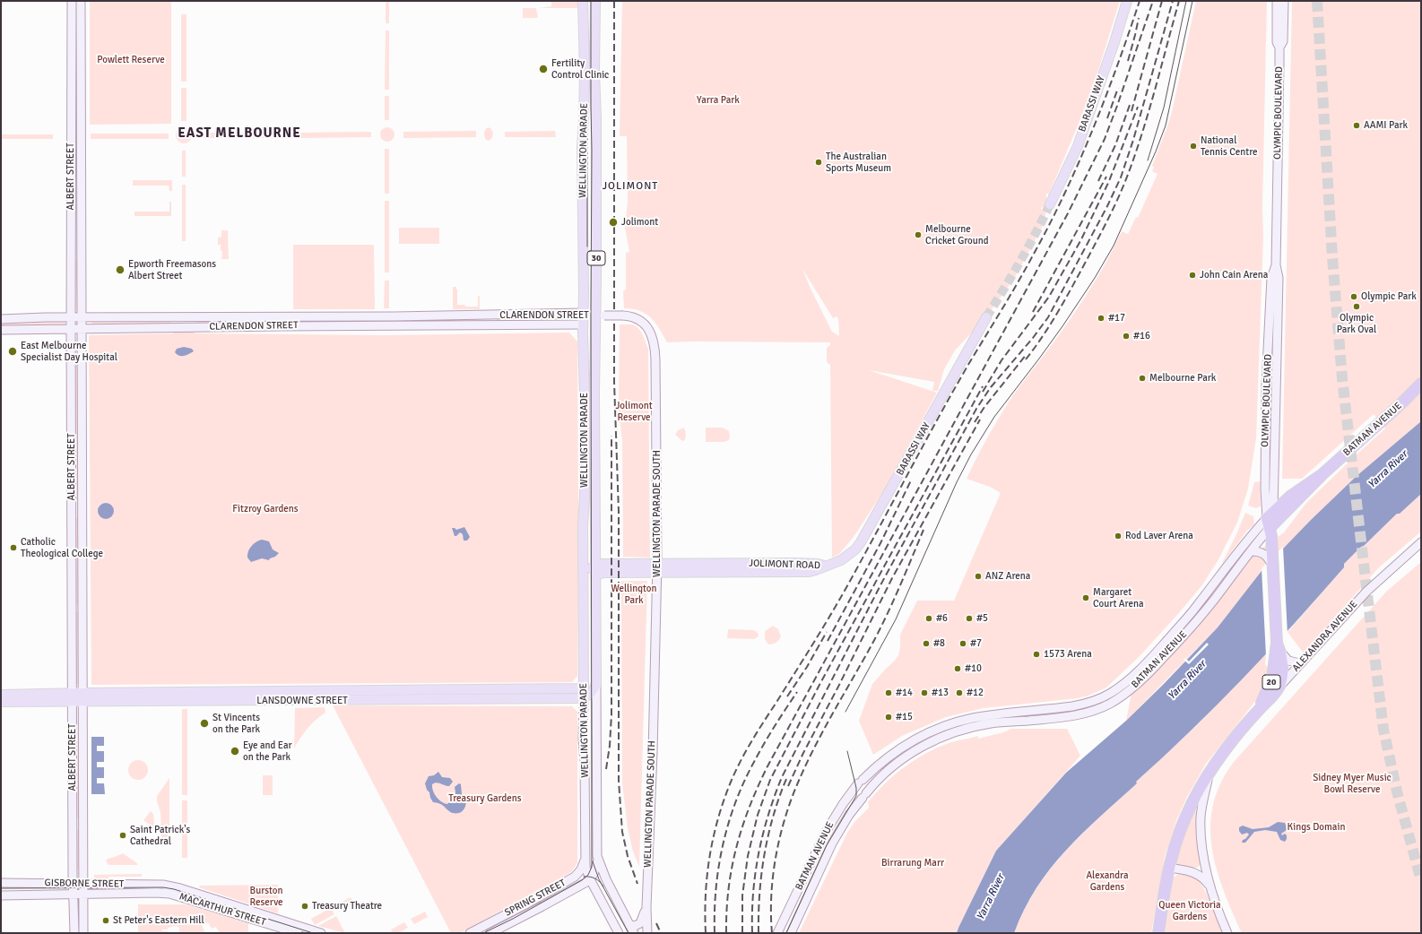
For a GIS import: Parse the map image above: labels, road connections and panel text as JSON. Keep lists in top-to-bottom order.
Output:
{
  "streets": {
    "highway": [
      "OLYMPIC BOULEVARD",
      "BATMAN AVENUE",
      "ALEXANDRA AVENUE",
      "20"
    ],
    "main road": [
      "BARASSI WAY",
      "WELLINGTON PARADE",
      "30",
      "CLARENDON STREET",
      "JOLIMONT ROAD",
      "LANSDOWNE STREET"
    ],
    "street": [
      "ALBERT STREET",
      "WELLINGTON PARADE SOUTH",
      "GISBORNE STREET",
      "SPRING STREET",
      "MACARTHUR STREET"
    ]
  },
  "crossings": [
    ["BARASSI WAY", "JOLIMONT ROAD"],
    ["OLYMPIC BOULEVARD", "BATMAN AVENUE"],
    ["OLYMPIC BOULEVARD", "ALEXANDRA AVENUE"],
    ["WELLINGTON PARADE", "30"],
    ["WELLINGTON PARADE", "CLARENDON STREET"],
    ["WELLINGTON PARADE", "WELLINGTON PARADE SOUTH"],
    ["WELLINGTON PARADE", "JOLIMONT ROAD"],
    ["WELLINGTON PARADE", "LANSDOWNE STREET"],
    ["WELLINGTON PARADE", "SPRING STREET"],
    ["ALBERT STREET", "CLARENDON STREET"],
    ["ALBERT STREET", "LANSDOWNE STREET"],
    ["ALBERT STREET", "GISBORNE STREET"],
    ["30", "WELLINGTON PARADE SOUTH"],
    ["30", "SPRING STREET"],
    ["CLARENDON STREET", "WELLINGTON PARADE SOUTH"],
    ["WELLINGTON PARADE SOUTH", "JOLIMONT ROAD"],
    ["GISBORNE STREET", "MACARTHUR STREET"]
  ],
  "districts": ["EAST MELBOURNE", "JOLIMONT"],
  "water": ["Yarra River"],
  "parks": [
    "Powlett Reserve",
    "Yarra Park",
    "Jolimont Reserve",
    "Fitzroy Gardens",
    "Wellington Park",
    "Sidney Myer Music Bowl Reserve",
    "Treasury Gardens",
    "Kings Domain",
    "Birrarung Marr",
    "Alexandra Gardens",
    "Burston Reserve",
    "Queen Victoria Gardens"
  ],
  "places": [
    "Fertility Control Clinic",
    "AAMI Park",
    "National Tennis Centre",
    "The Australian Sports Museum",
    "Jolimont",
    "Melbourne Cricket Ground",
    "Epworth Freemasons Albert Street",
    "John Cain Arena",
    "Olympic Park",
    "Olympic Park Oval",
    "#17",
    "#16",
    "East Melbourne Specialist Day Hospital",
    "Melbourne Park",
    "Rod Laver Arena",
    "Catholic Theological College",
    "ANZ Arena",
    "Margaret Court Arena",
    "#6",
    "#5",
    "#8",
    "#7",
    "1573 Arena",
    "#10",
    "#14",
    "#13",
    "#12",
    "#15",
    "St Vincents on the Park",
    "Eye and Ear on the Park",
    "Saint Patrick's Cathedral",
    "Treasury Theatre",
    "St Peter's Eastern Hill"
  ]
}
